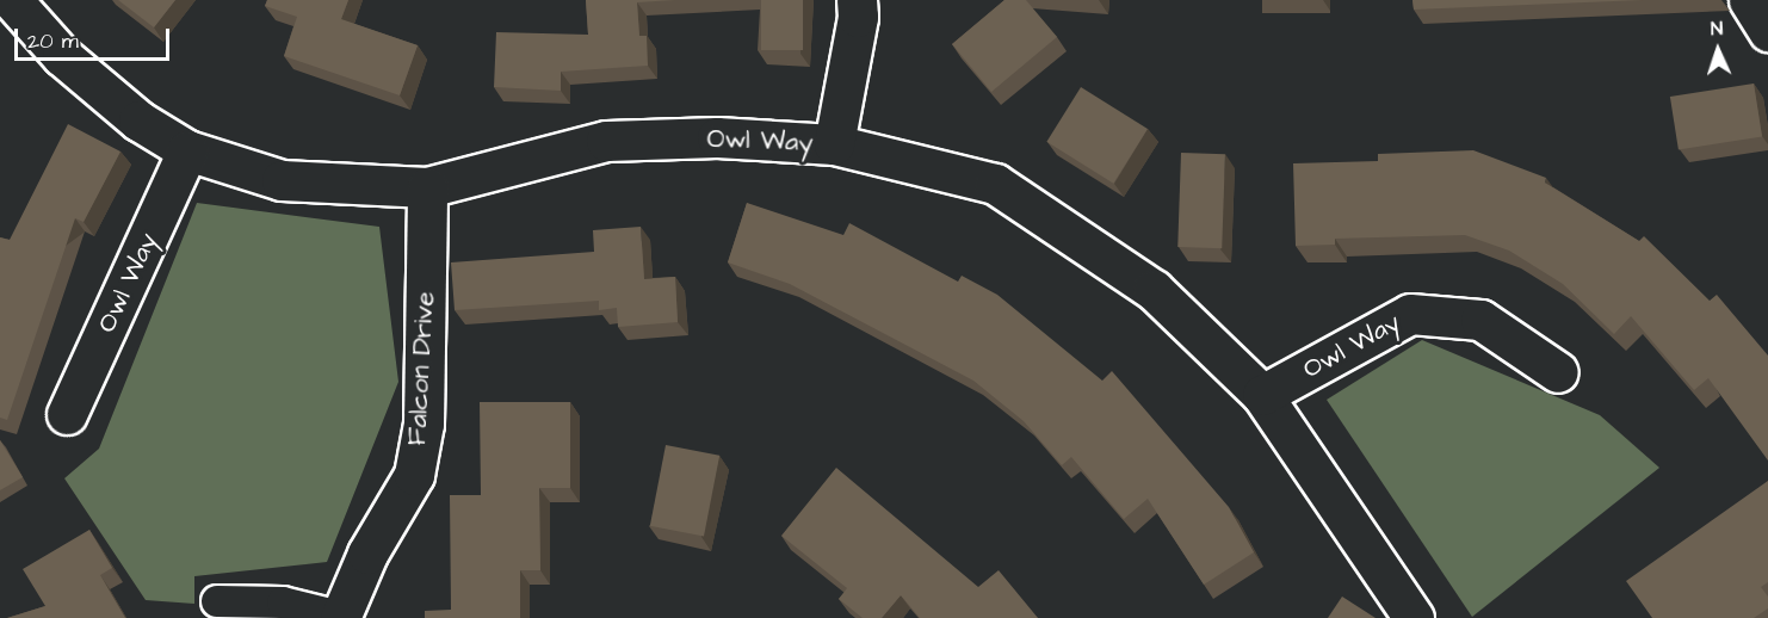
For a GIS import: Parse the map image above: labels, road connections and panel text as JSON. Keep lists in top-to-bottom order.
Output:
{
  "streets": {
    "street": ["Owl Way", "Falcon Drive"]
  },
  "crossings": [
    ["Owl Way", "Falcon Drive"]
  ],
  "scale_bar": "20 m",
  "north": "top"
}
